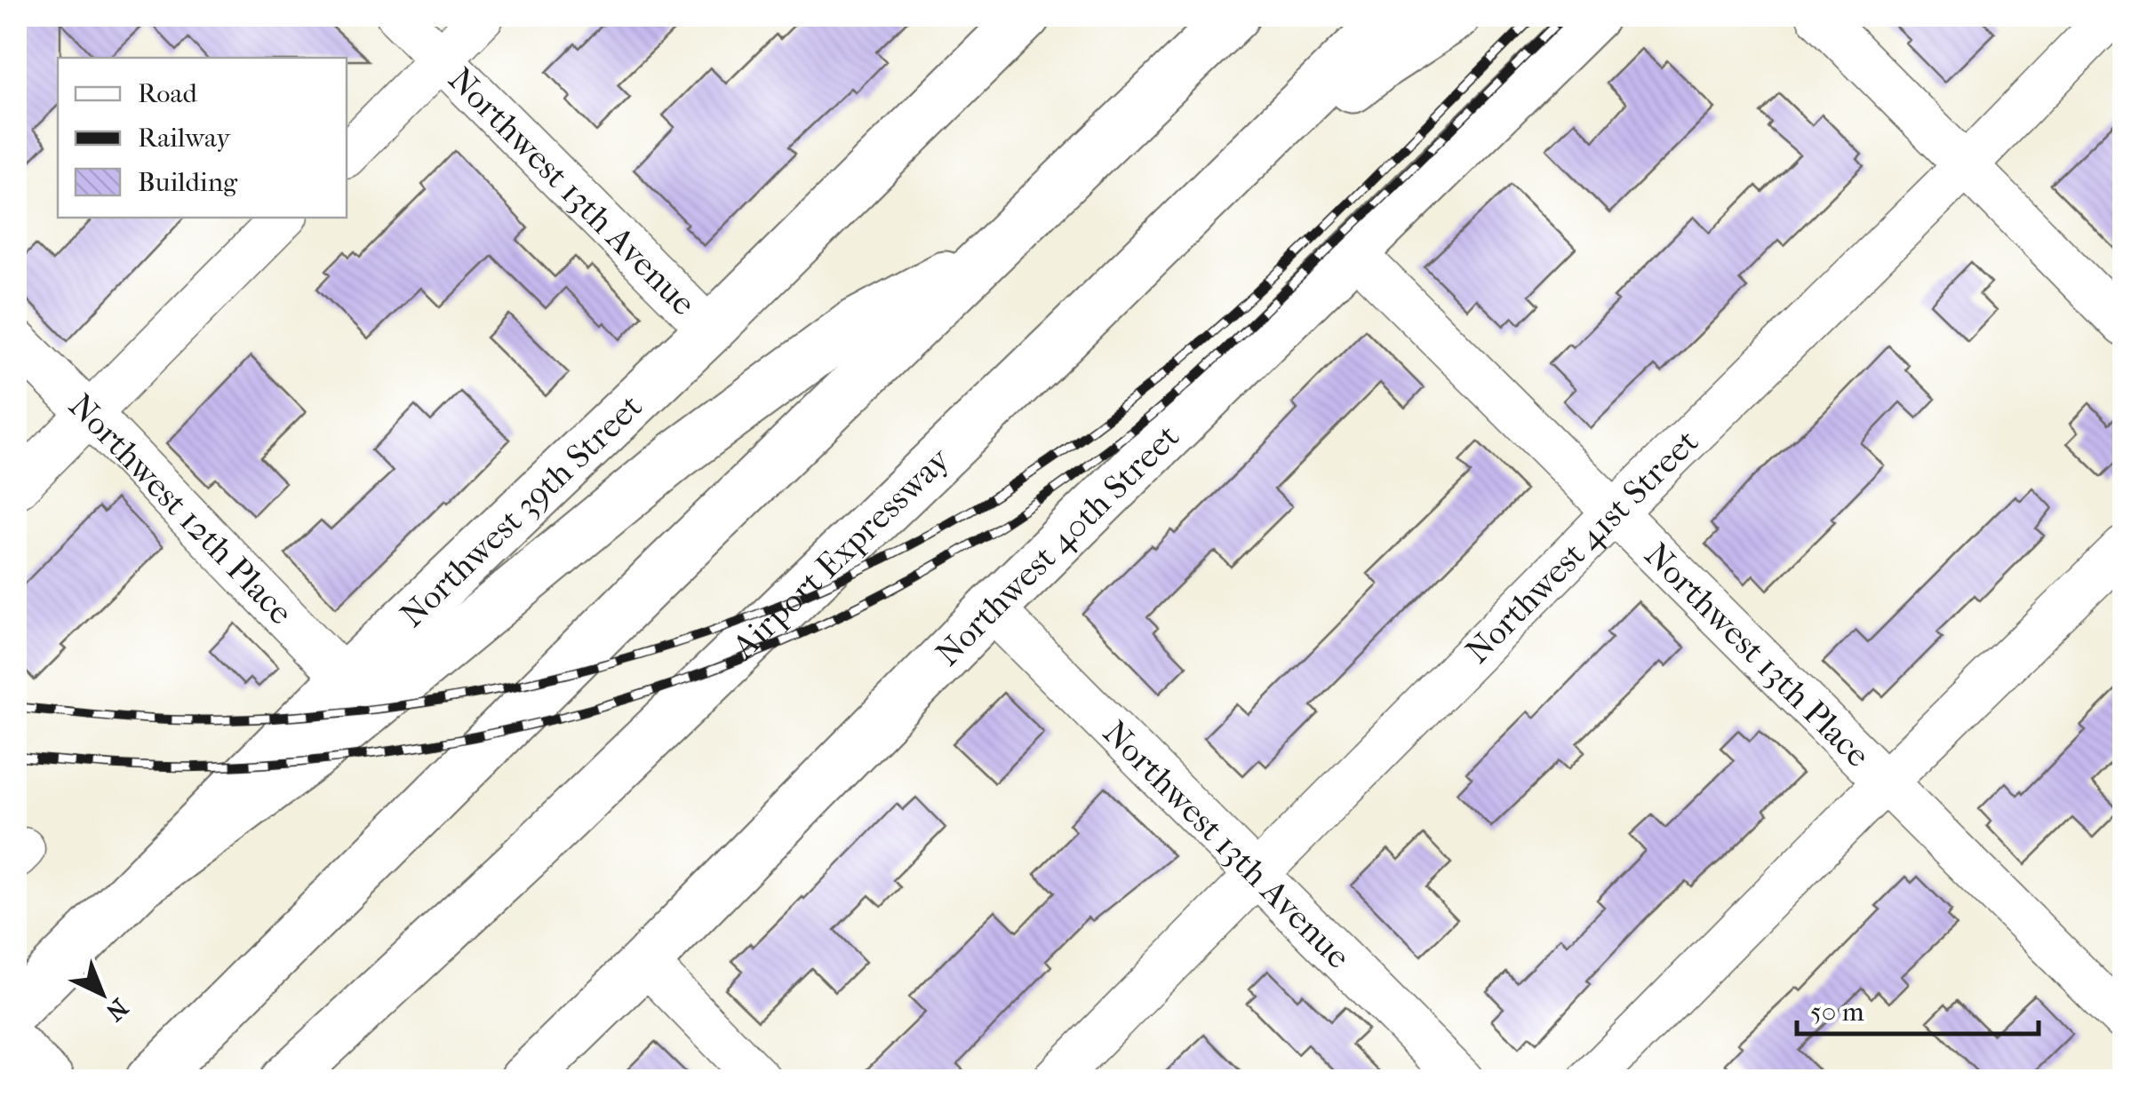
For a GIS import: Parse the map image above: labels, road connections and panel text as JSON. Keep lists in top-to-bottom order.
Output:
{
  "streets": {
    "main road": ["Northwest 39th Street", "Northwest 40th Street", "Airport Expressway"],
    "street": [
      "Northwest 13th Avenue",
      "Northwest 12th Place",
      "Northwest 41st Street",
      "Northwest 13th Place"
    ]
  },
  "crossings": [
    ["Northwest 13th Avenue", "Northwest 39th Street"],
    ["Northwest 13th Avenue", "Northwest 40th Street"],
    ["Northwest 13th Avenue", "Northwest 41st Street"],
    ["Northwest 12th Place", "Northwest 39th Street"],
    ["Northwest 40th Street", "Northwest 13th Place"],
    ["Northwest 41st Street", "Northwest 13th Place"]
  ],
  "legend": ["Road", "Railway", "Building"],
  "scale_bar": "50 m",
  "north": "bottom right"
}
